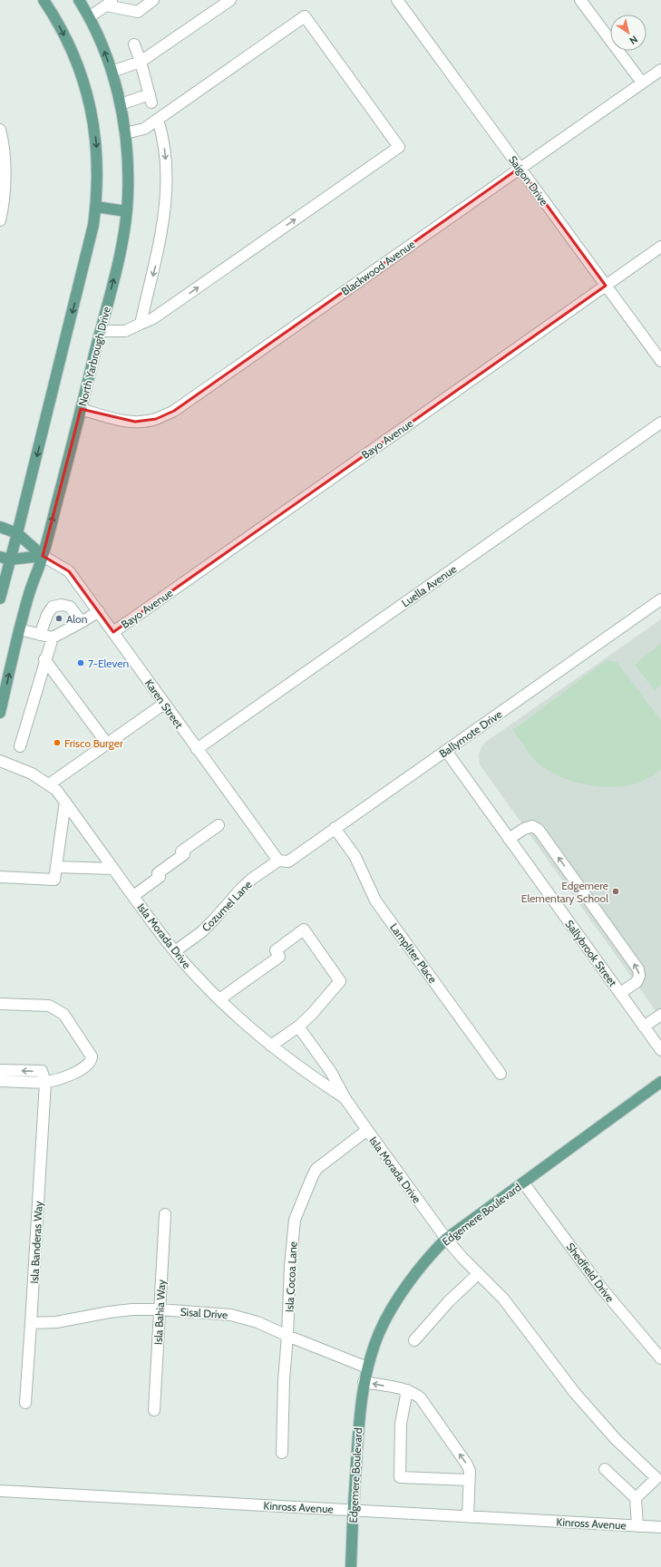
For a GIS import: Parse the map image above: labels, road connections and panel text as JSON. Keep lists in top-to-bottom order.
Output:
{
  "streets": {
    "main road": ["North Yarbrough Drive", "Edgemere Boulevard"],
    "street": [
      "Saigon Drive",
      "Blackwood Avenue",
      "Bayo Avenue",
      "Luella Avenue",
      "Karen Street",
      "Ballymote Drive",
      "Cozumel Lane",
      "Isla Morada Drive",
      "Lampliter Place",
      "Sallybrook Street",
      "Isla Banderas Way",
      "Shedfield Drive",
      "Isla Cocoa Lane",
      "Isla Bahia Way",
      "Sisal Drive",
      "Kinross Avenue"
    ]
  },
  "crossings": [
    ["Saigon Drive", "Blackwood Avenue"],
    ["Saigon Drive", "Bayo Avenue"],
    ["Blackwood Avenue", "North Yarbrough Drive"],
    ["North Yarbrough Drive", "Karen Street"],
    ["Bayo Avenue", "Karen Street"],
    ["Luella Avenue", "Karen Street"],
    ["Karen Street", "Ballymote Drive"],
    ["Karen Street", "Cozumel Lane"],
    ["Ballymote Drive", "Cozumel Lane"],
    ["Ballymote Drive", "Lampliter Place"],
    ["Ballymote Drive", "Sallybrook Street"],
    ["Cozumel Lane", "Isla Morada Drive"],
    ["Isla Morada Drive", "Edgemere Boulevard"],
    ["Isla Morada Drive", "Isla Cocoa Lane"],
    ["Edgemere Boulevard", "Shedfield Drive"],
    ["Edgemere Boulevard", "Sisal Drive"],
    ["Edgemere Boulevard", "Kinross Avenue"],
    ["Isla Banderas Way", "Sisal Drive"],
    ["Isla Cocoa Lane", "Sisal Drive"],
    ["Isla Bahia Way", "Sisal Drive"]
  ],
  "places": [
    "Alon",
    "7-Eleven",
    "Frisco Burger",
    "Edgemere Elementary School"
  ],
  "north": "bottom right"
}
